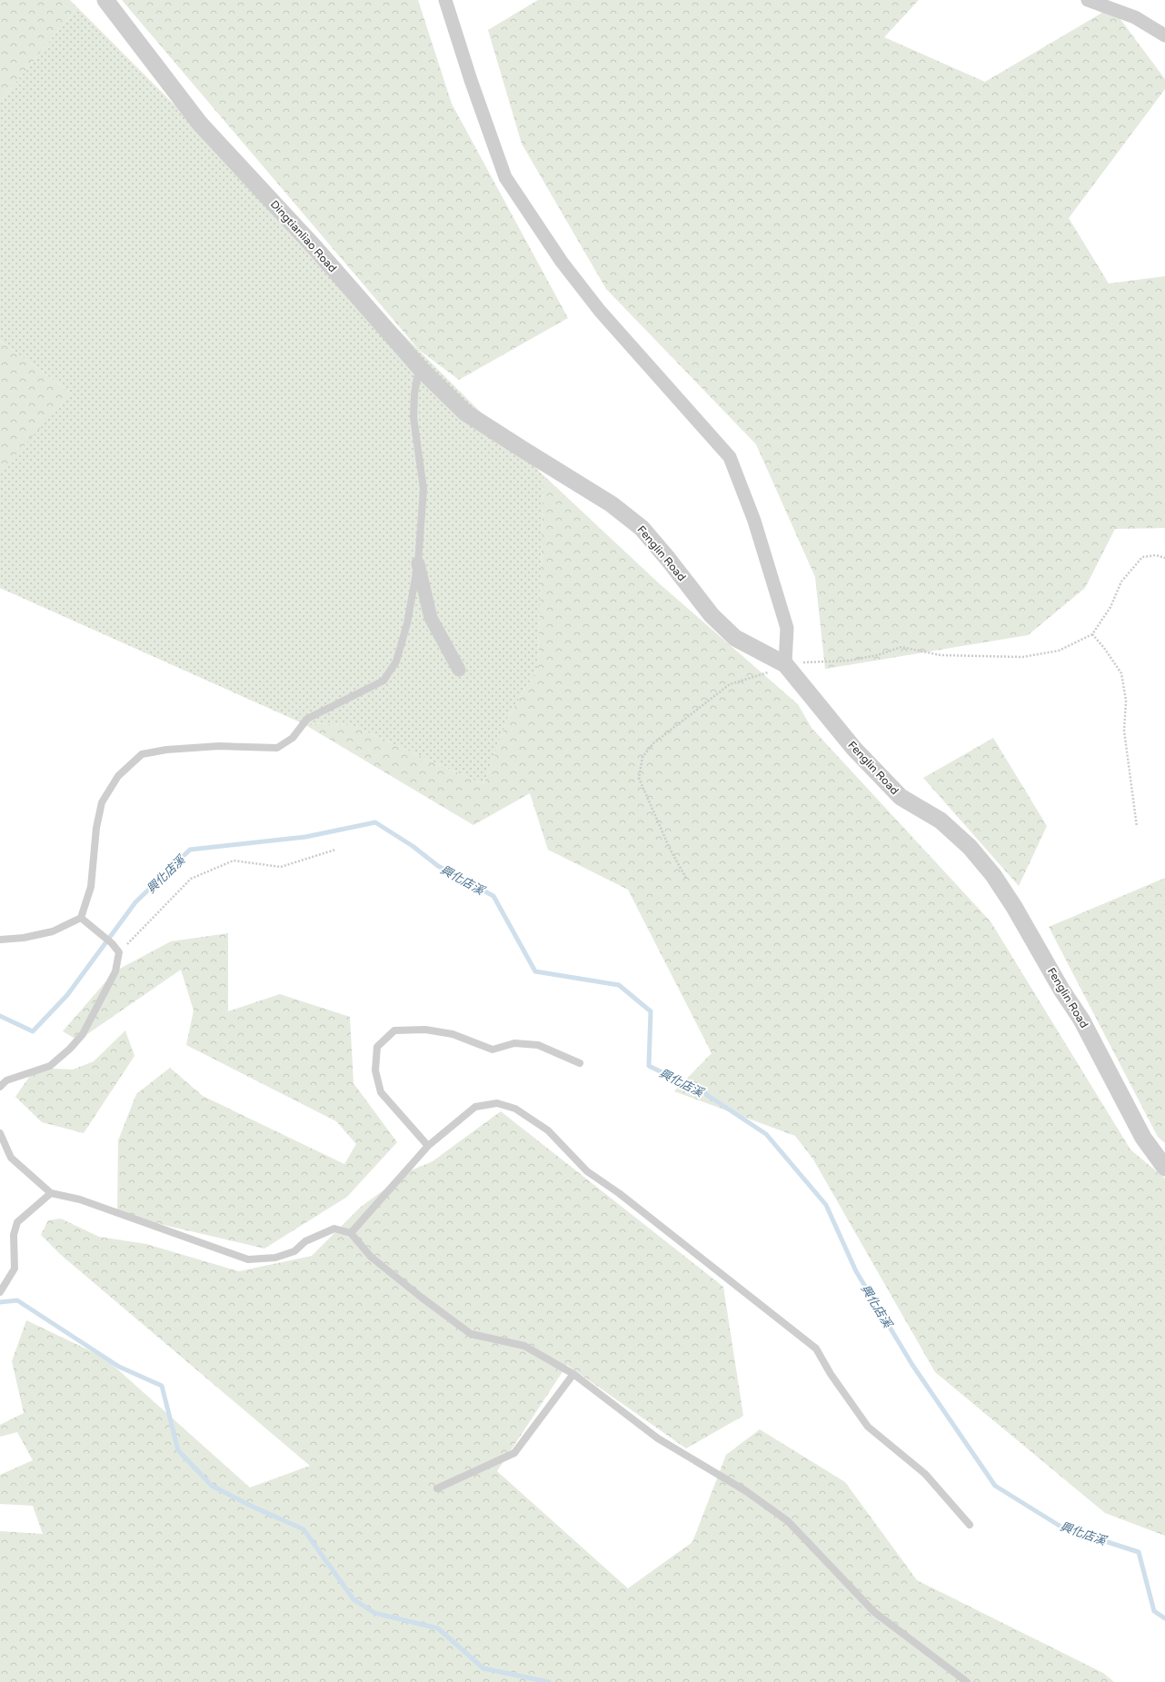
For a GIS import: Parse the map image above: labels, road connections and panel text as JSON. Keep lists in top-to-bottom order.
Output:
{
  "streets": {
    "street": ["Dingtianliao Road", "Fenglin Road"]
  },
  "crossings": [
    ["Dingtianliao Road", "Fenglin Road"]
  ],
  "water": ["興化店溪"]
}
